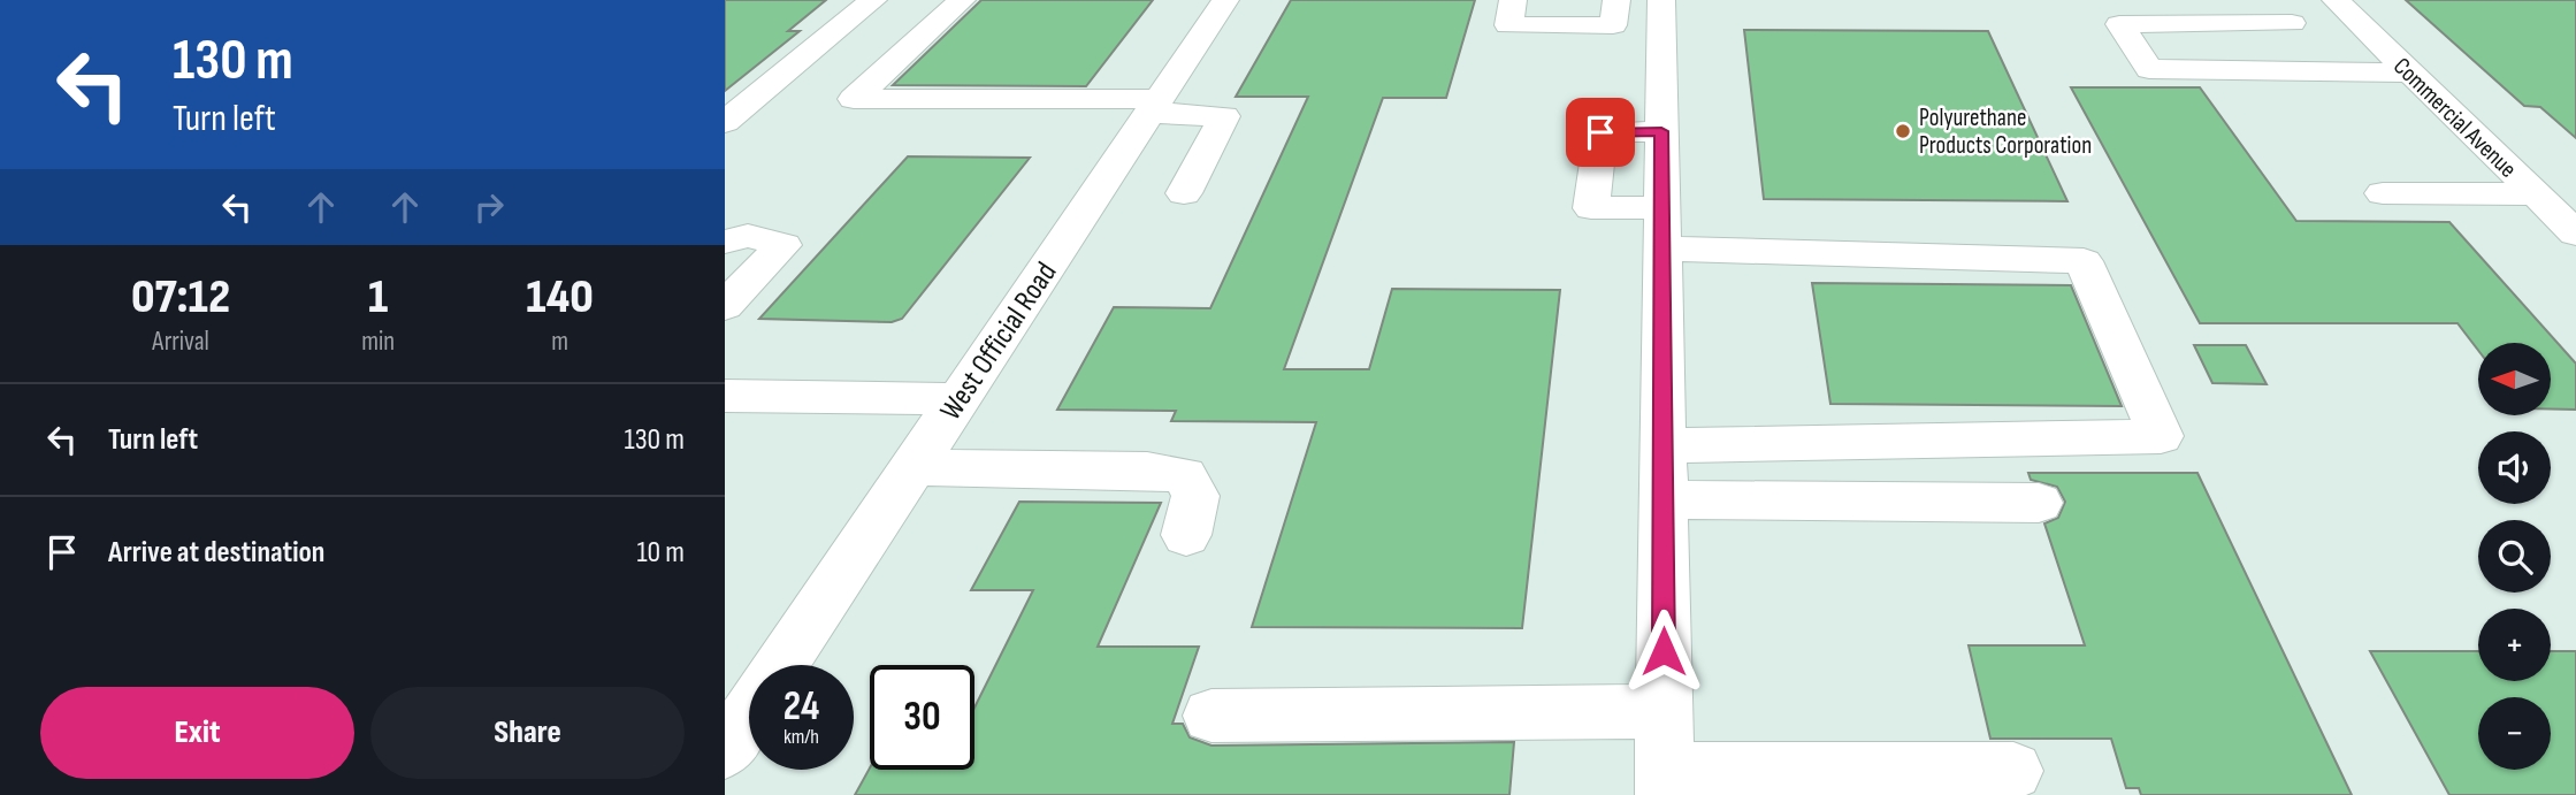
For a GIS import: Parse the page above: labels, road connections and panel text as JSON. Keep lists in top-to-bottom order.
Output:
{
  "streets": {
    "street": ["Commercial Avenue", "West Official Road"]
  },
  "places": ["Polyurethane Products Corporation"],
  "north": "left",
  "page": {
    "turn": ["130 m", "Turn left"],
    "eta": [
      "07:12",
      "Arrival",
      "1",
      "min",
      "140",
      "m"
    ],
    "map_buttons": ["+", "−"],
    "list": [
      {
        "name": "Turn left",
        "value": "130 m"
      },
      {
        "name": "Arrive at destination",
        "value": "10 m"
      }
    ],
    "speed": "24 km/h",
    "limit": "30",
    "buttons": ["Exit", "Share"]
  }
}
